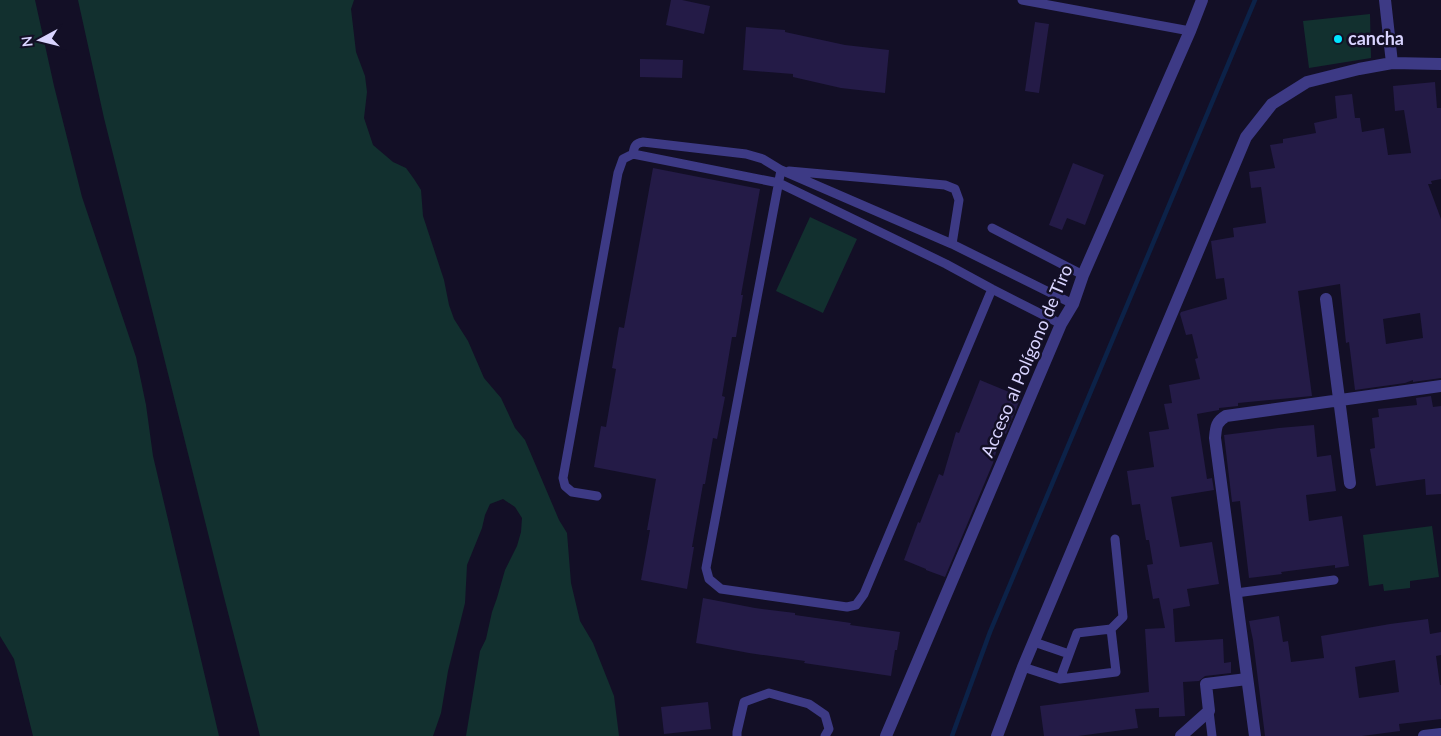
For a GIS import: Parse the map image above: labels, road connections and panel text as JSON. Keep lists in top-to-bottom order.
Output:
{
  "streets": {
    "street": ["Acceso al Polígono de Tiro"]
  },
  "places": ["cancha"],
  "north": "left"
}
